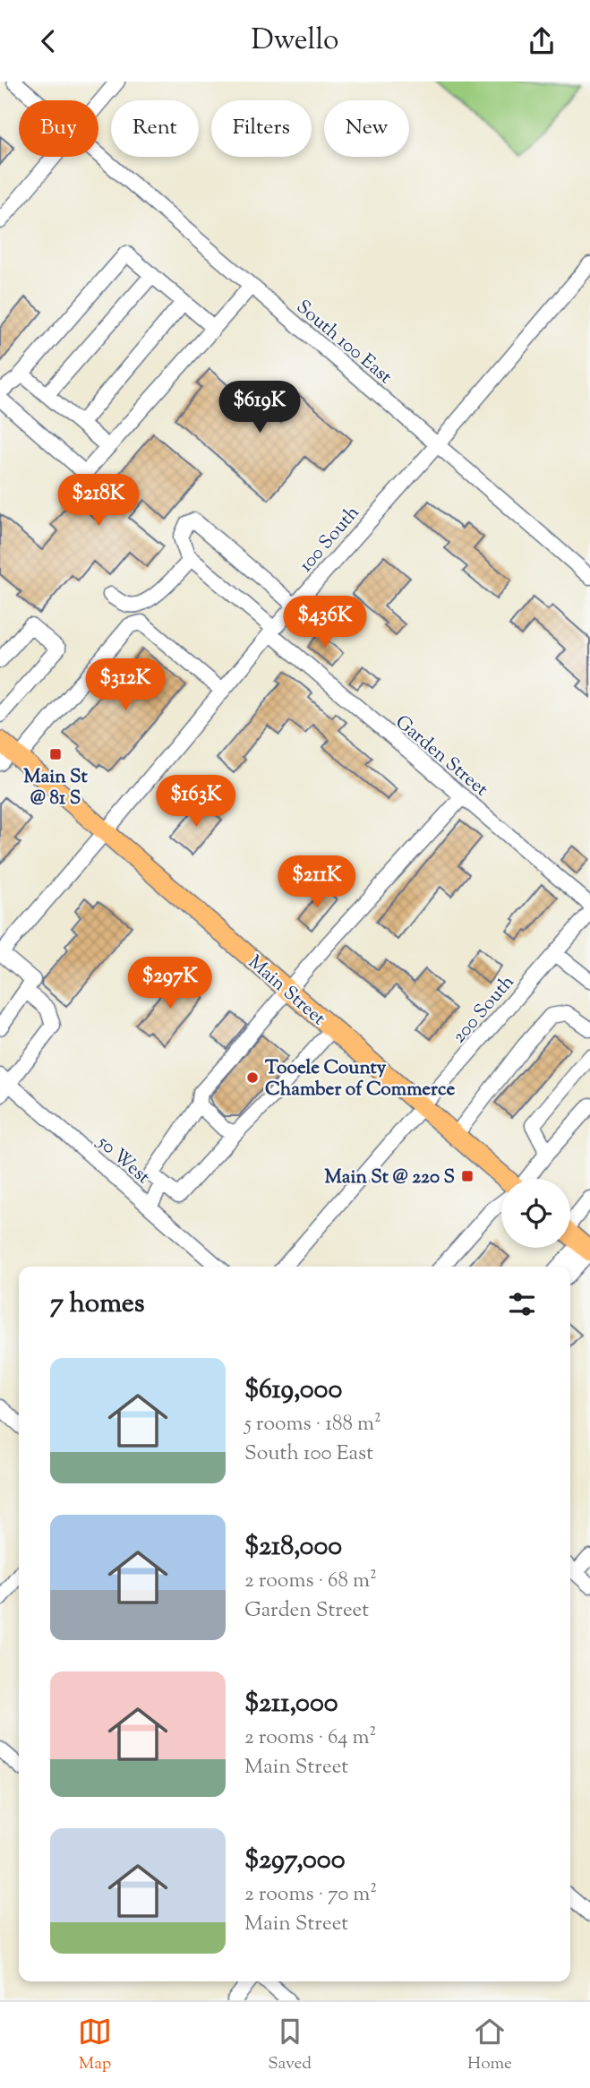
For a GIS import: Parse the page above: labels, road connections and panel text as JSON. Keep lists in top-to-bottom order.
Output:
{
  "streets": {
    "highway": ["Main Street"],
    "street": [
      "South 100 East",
      "100 South",
      "Garden Street",
      "200 South",
      "50 West"
    ]
  },
  "crossings": [
    ["South 100 East", "100 South"],
    ["100 South", "Garden Street"],
    ["100 South", "Main Street"],
    ["Main Street", "200 South"]
  ],
  "places": {
    "transit": ["Main St @ 81 S", "Main St @ 220 S"],
    "other": ["Tooele County Chamber of Commerce"]
  },
  "page": {
    "header": "Dwello",
    "chip": [
      "Buy",
      "Rent",
      "Filters",
      "New"
    ],
    "price": [
      "$619K",
      "$218K",
      "$436K",
      "$312K",
      "$163K",
      "$211K",
      "$297K"
    ],
    "heading": "7 homes",
    "list": [
      {
        "name": "$619,000",
        "note": "5 rooms · 188 m² · South 100 East"
      },
      {
        "name": "$218,000",
        "note": "2 rooms · 68 m² · Garden Street"
      },
      {
        "name": "$211,000",
        "note": "2 rooms · 64 m² · Main Street"
      },
      {
        "name": "$297,000",
        "note": "2 rooms · 70 m² · Main Street"
      }
    ],
    "tabs": ["Map", "Saved", "Home"]
  }
}
